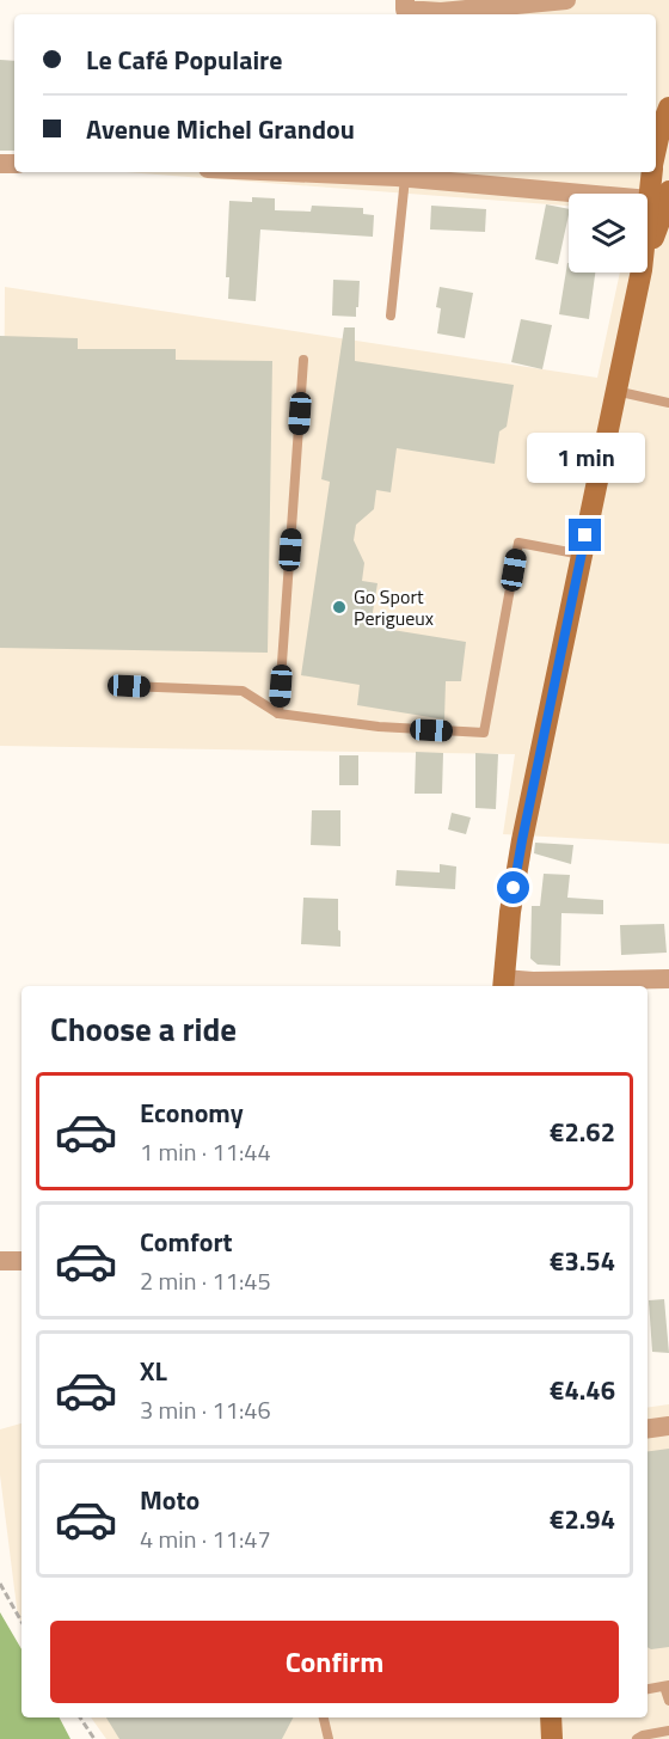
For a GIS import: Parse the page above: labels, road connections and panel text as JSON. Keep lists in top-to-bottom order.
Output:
{
  "places": ["Go Sport Perigueux"],
  "page": {
    "banner": ["Le Café Populaire", "Avenue Michel Grandou"],
    "bubble": "1 min",
    "heading": "Choose a ride",
    "list": [
      {
        "name": "Economy",
        "note": "1 min · 11:44",
        "value": "€2.62"
      },
      {
        "name": "Comfort",
        "note": "2 min · 11:45",
        "value": "€3.54"
      },
      {
        "name": "XL",
        "note": "3 min · 11:46",
        "value": "€4.46"
      },
      {
        "name": "Moto",
        "note": "4 min · 11:47",
        "value": "€2.94"
      }
    ],
    "buttons": "Confirm"
  }
}
